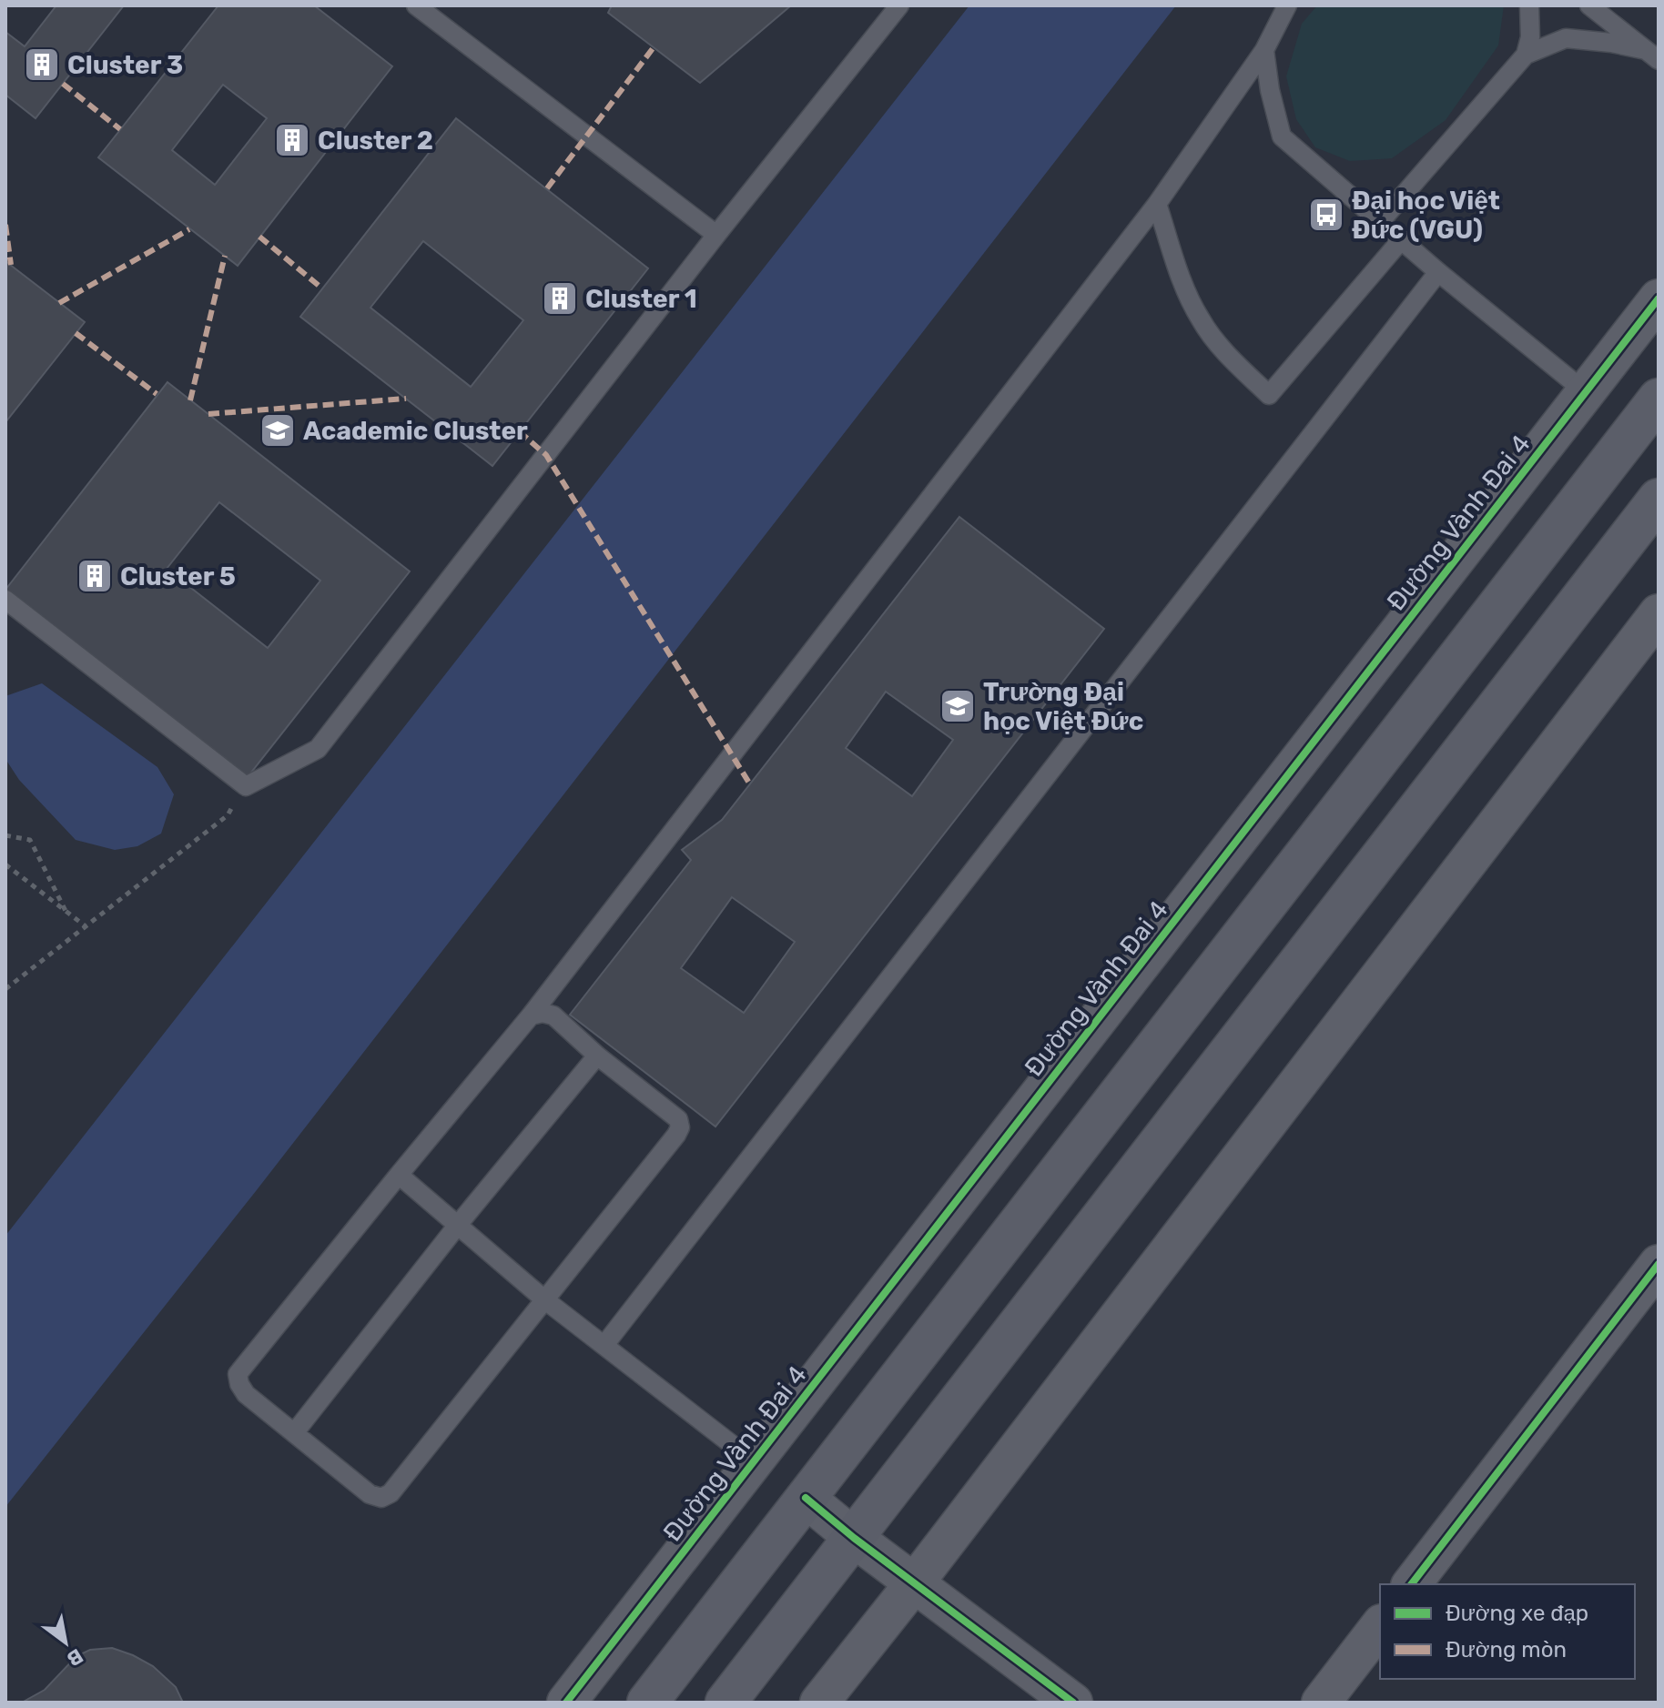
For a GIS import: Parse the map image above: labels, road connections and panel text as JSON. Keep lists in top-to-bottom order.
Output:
{
  "streets": {
    "street": ["Đường Vành Đai 4"]
  },
  "places": {
    "building": [
      "Cluster 3",
      "Cluster 2",
      "Cluster 1",
      "Cluster 5"
    ],
    "bus stop": ["Đại học Việt Đức (VGU)"],
    "school or university": ["Academic Cluster", "Trường Đại học Việt Đức"]
  },
  "legend": ["Đường xe đạp", "Đường mòn"],
  "north": "bottom right"
}
